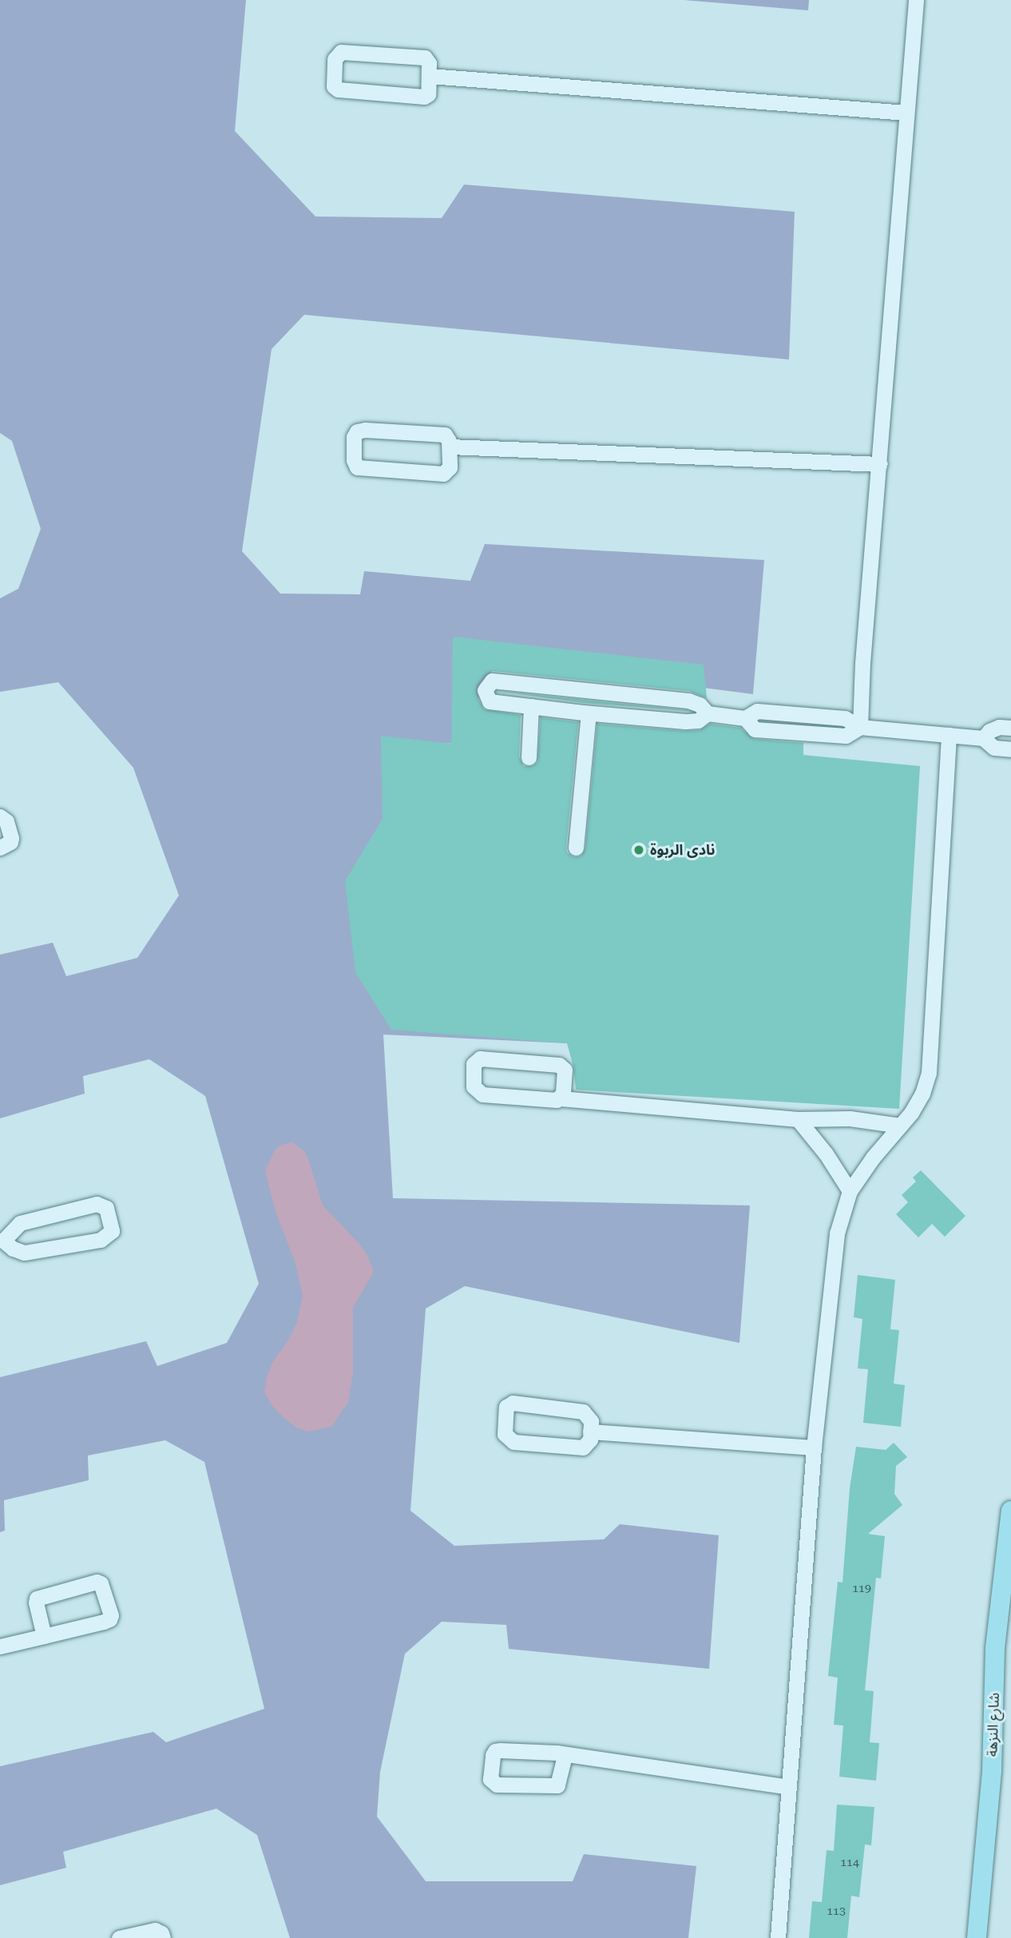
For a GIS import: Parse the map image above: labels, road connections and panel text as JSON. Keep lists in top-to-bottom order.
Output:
{
  "streets": {
    "main road": ["شارع النزهة"]
  },
  "places": ["نادى الربوة"],
  "house_numbers": ["119", "114", "113"]
}
